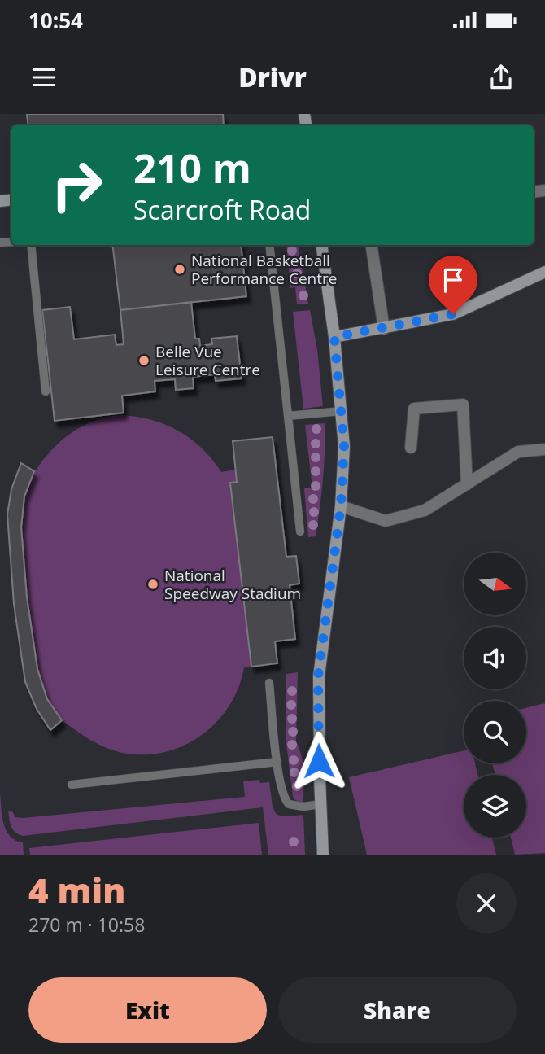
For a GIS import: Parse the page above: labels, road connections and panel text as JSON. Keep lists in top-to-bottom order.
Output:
{
  "places": ["National Basketball Performance Centre", "Belle Vue Leisure Centre", "National Speedway Stadium"],
  "north": "right",
  "page": {
    "status": "10:54",
    "header": "Drivr",
    "turn": ["210 m", "Scarcroft Road"],
    "heading": ["4 min", "270 m · 10:58"],
    "buttons": ["Exit", "Share"]
  }
}
